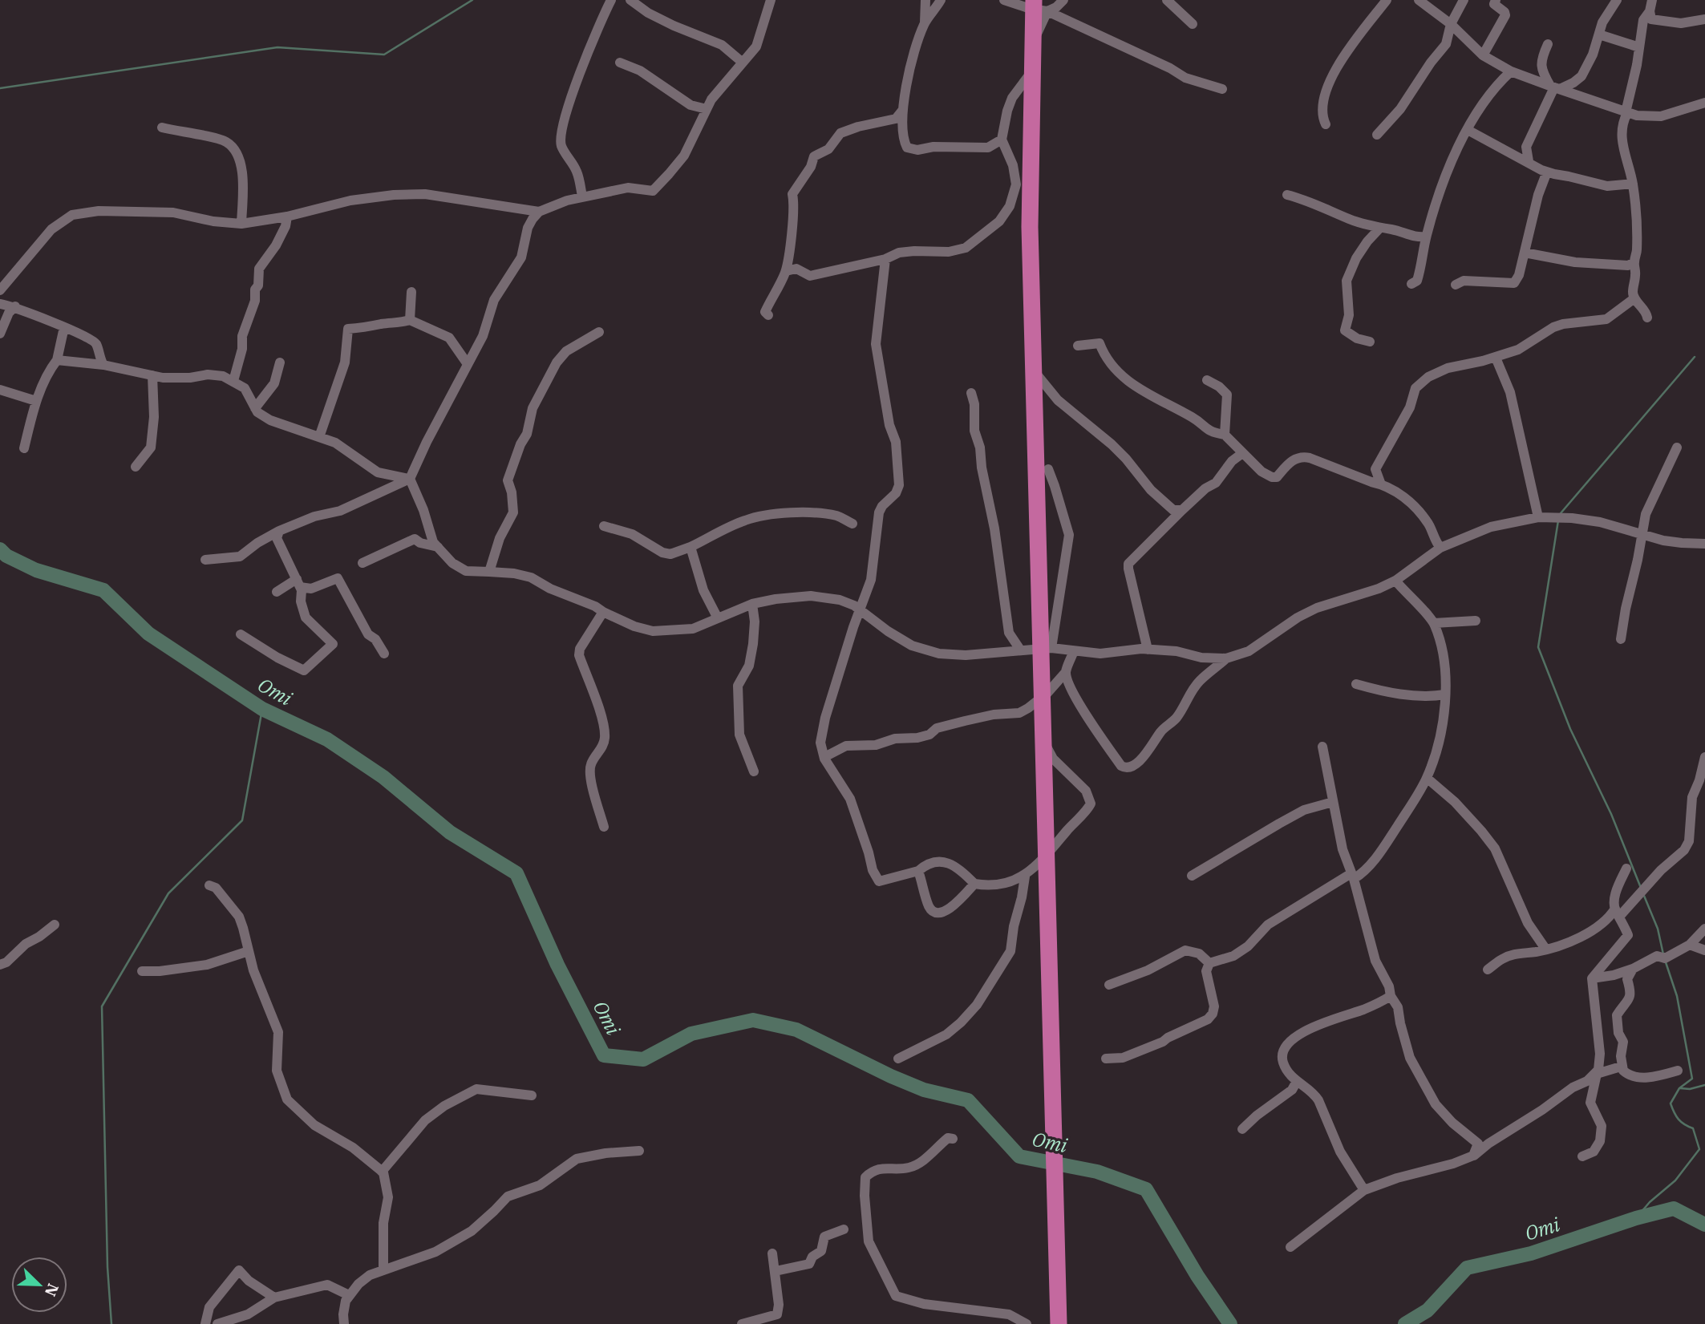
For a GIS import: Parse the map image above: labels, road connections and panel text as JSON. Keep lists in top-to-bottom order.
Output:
{
  "water": ["Omi"],
  "north": "bottom right"
}
